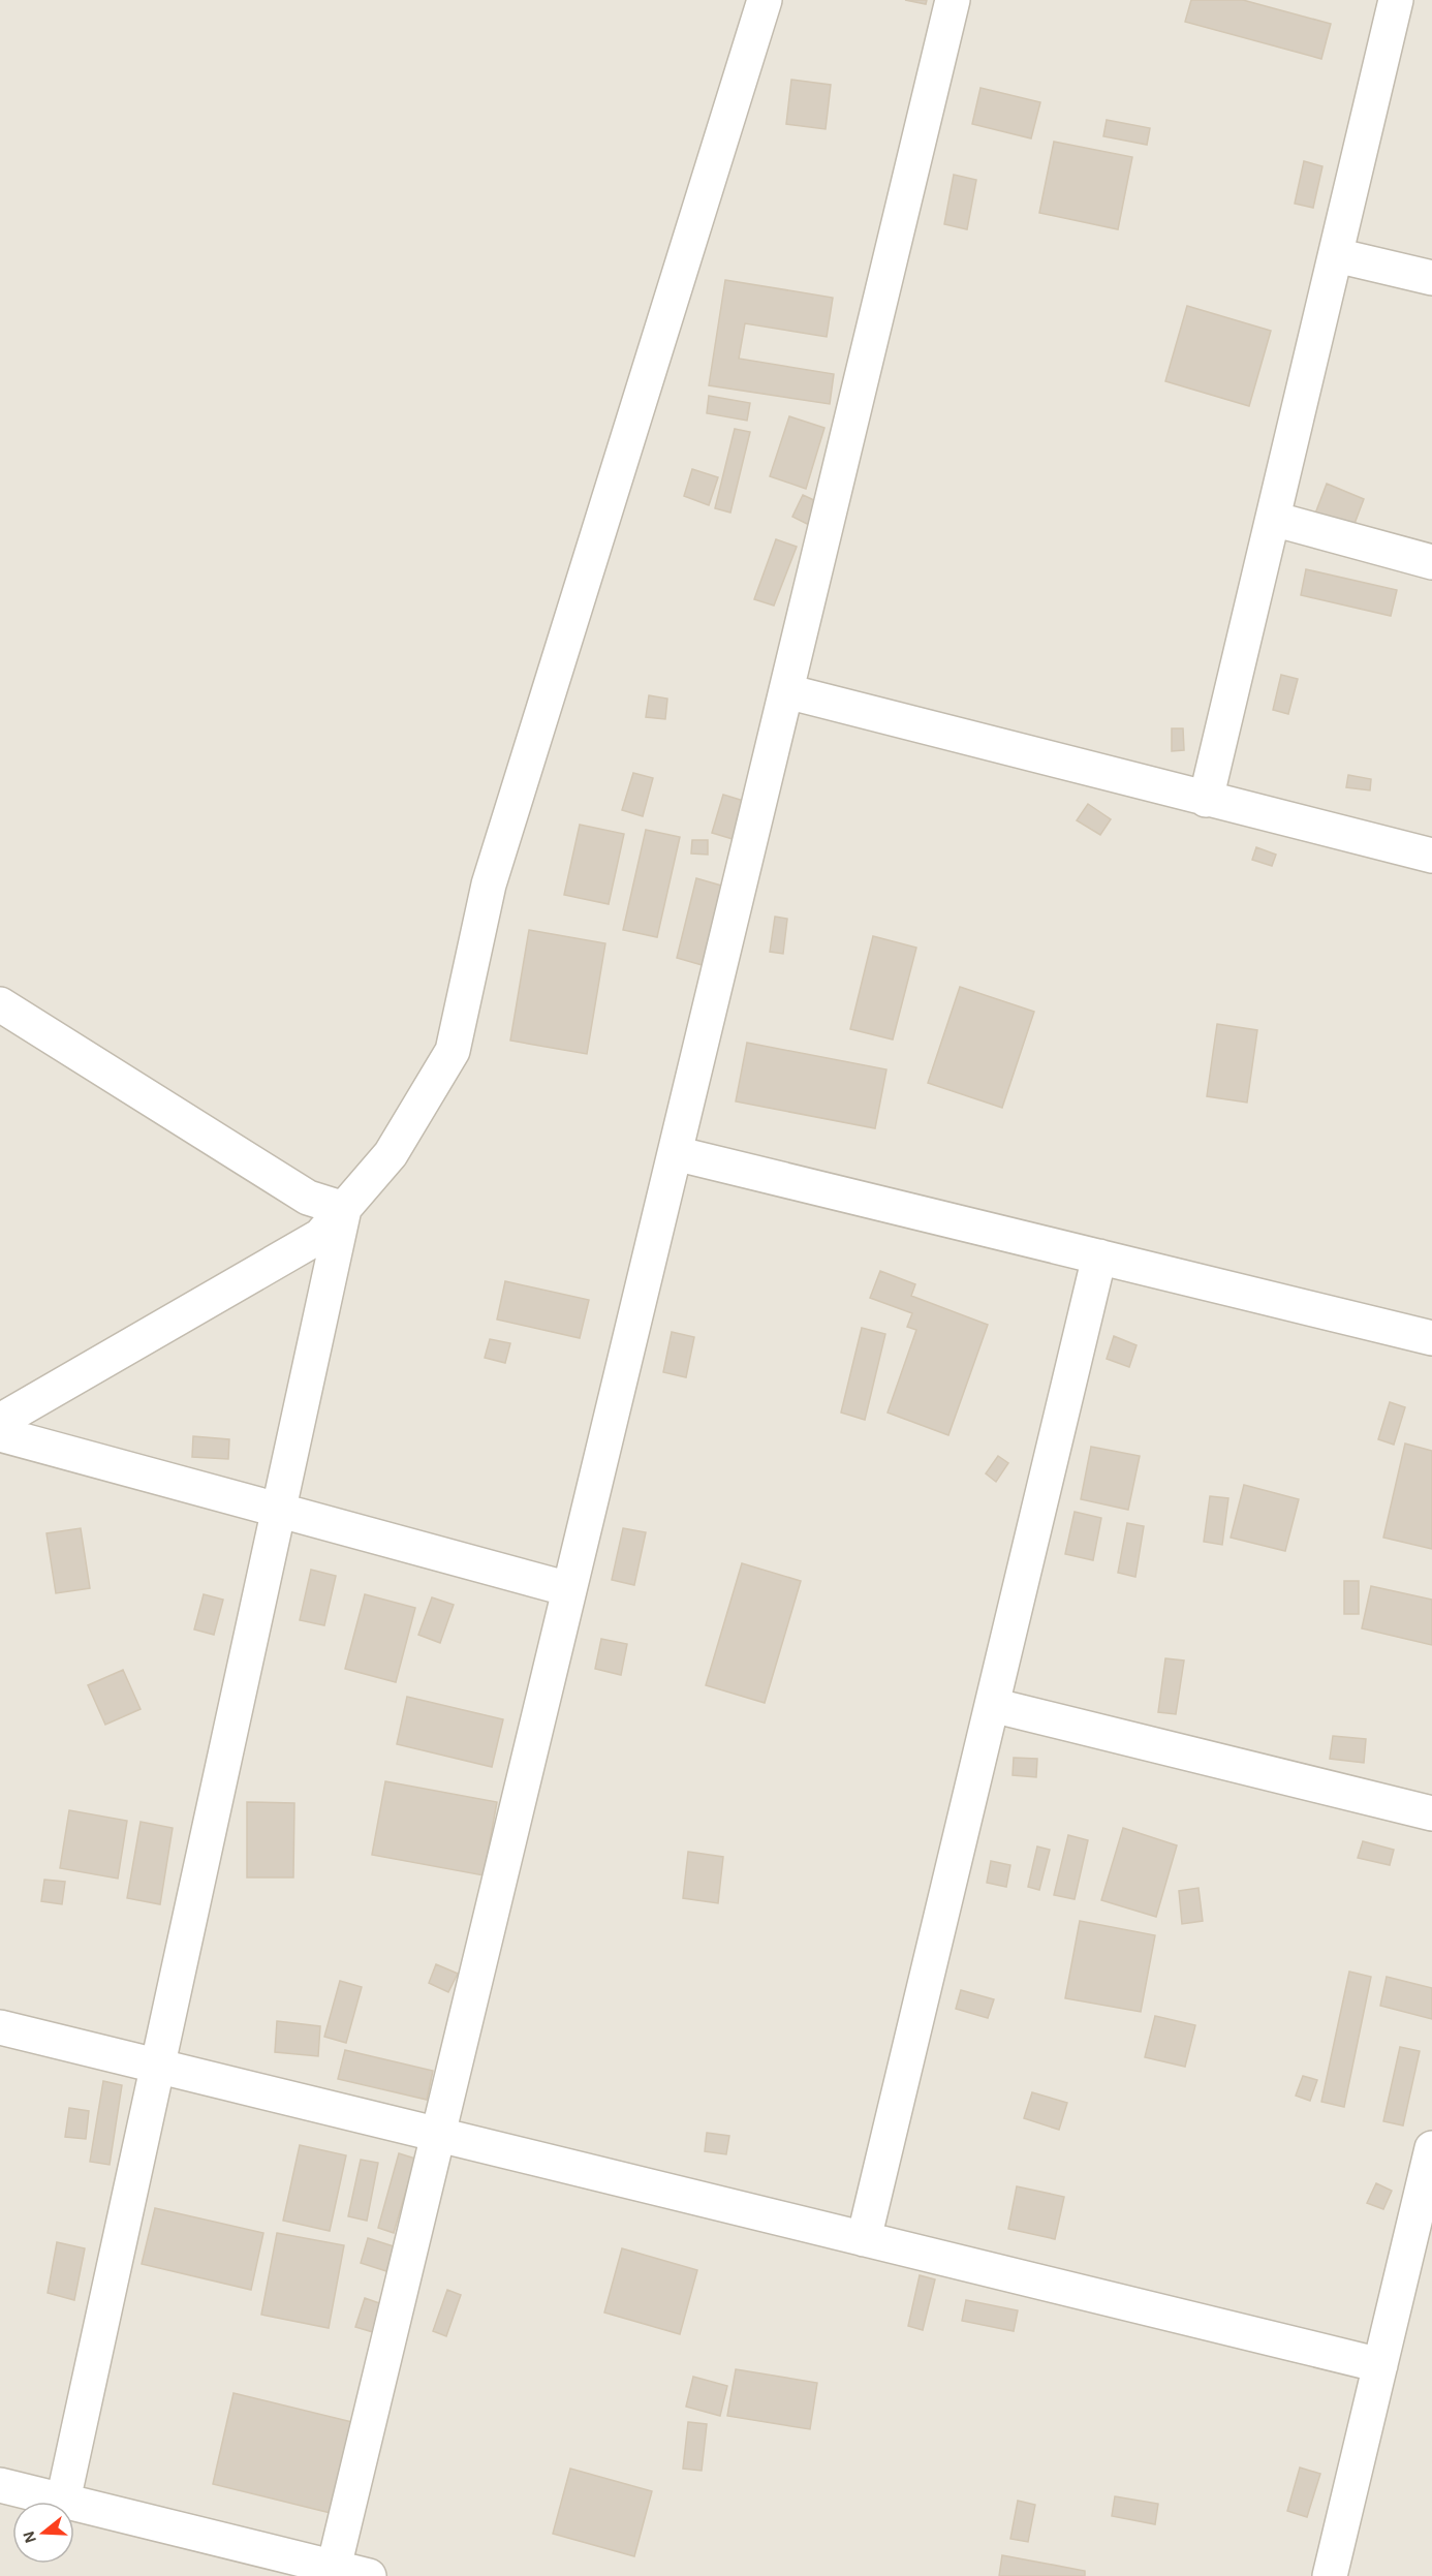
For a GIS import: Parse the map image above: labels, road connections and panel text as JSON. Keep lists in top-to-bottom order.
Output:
{
  "north": "left"
}
